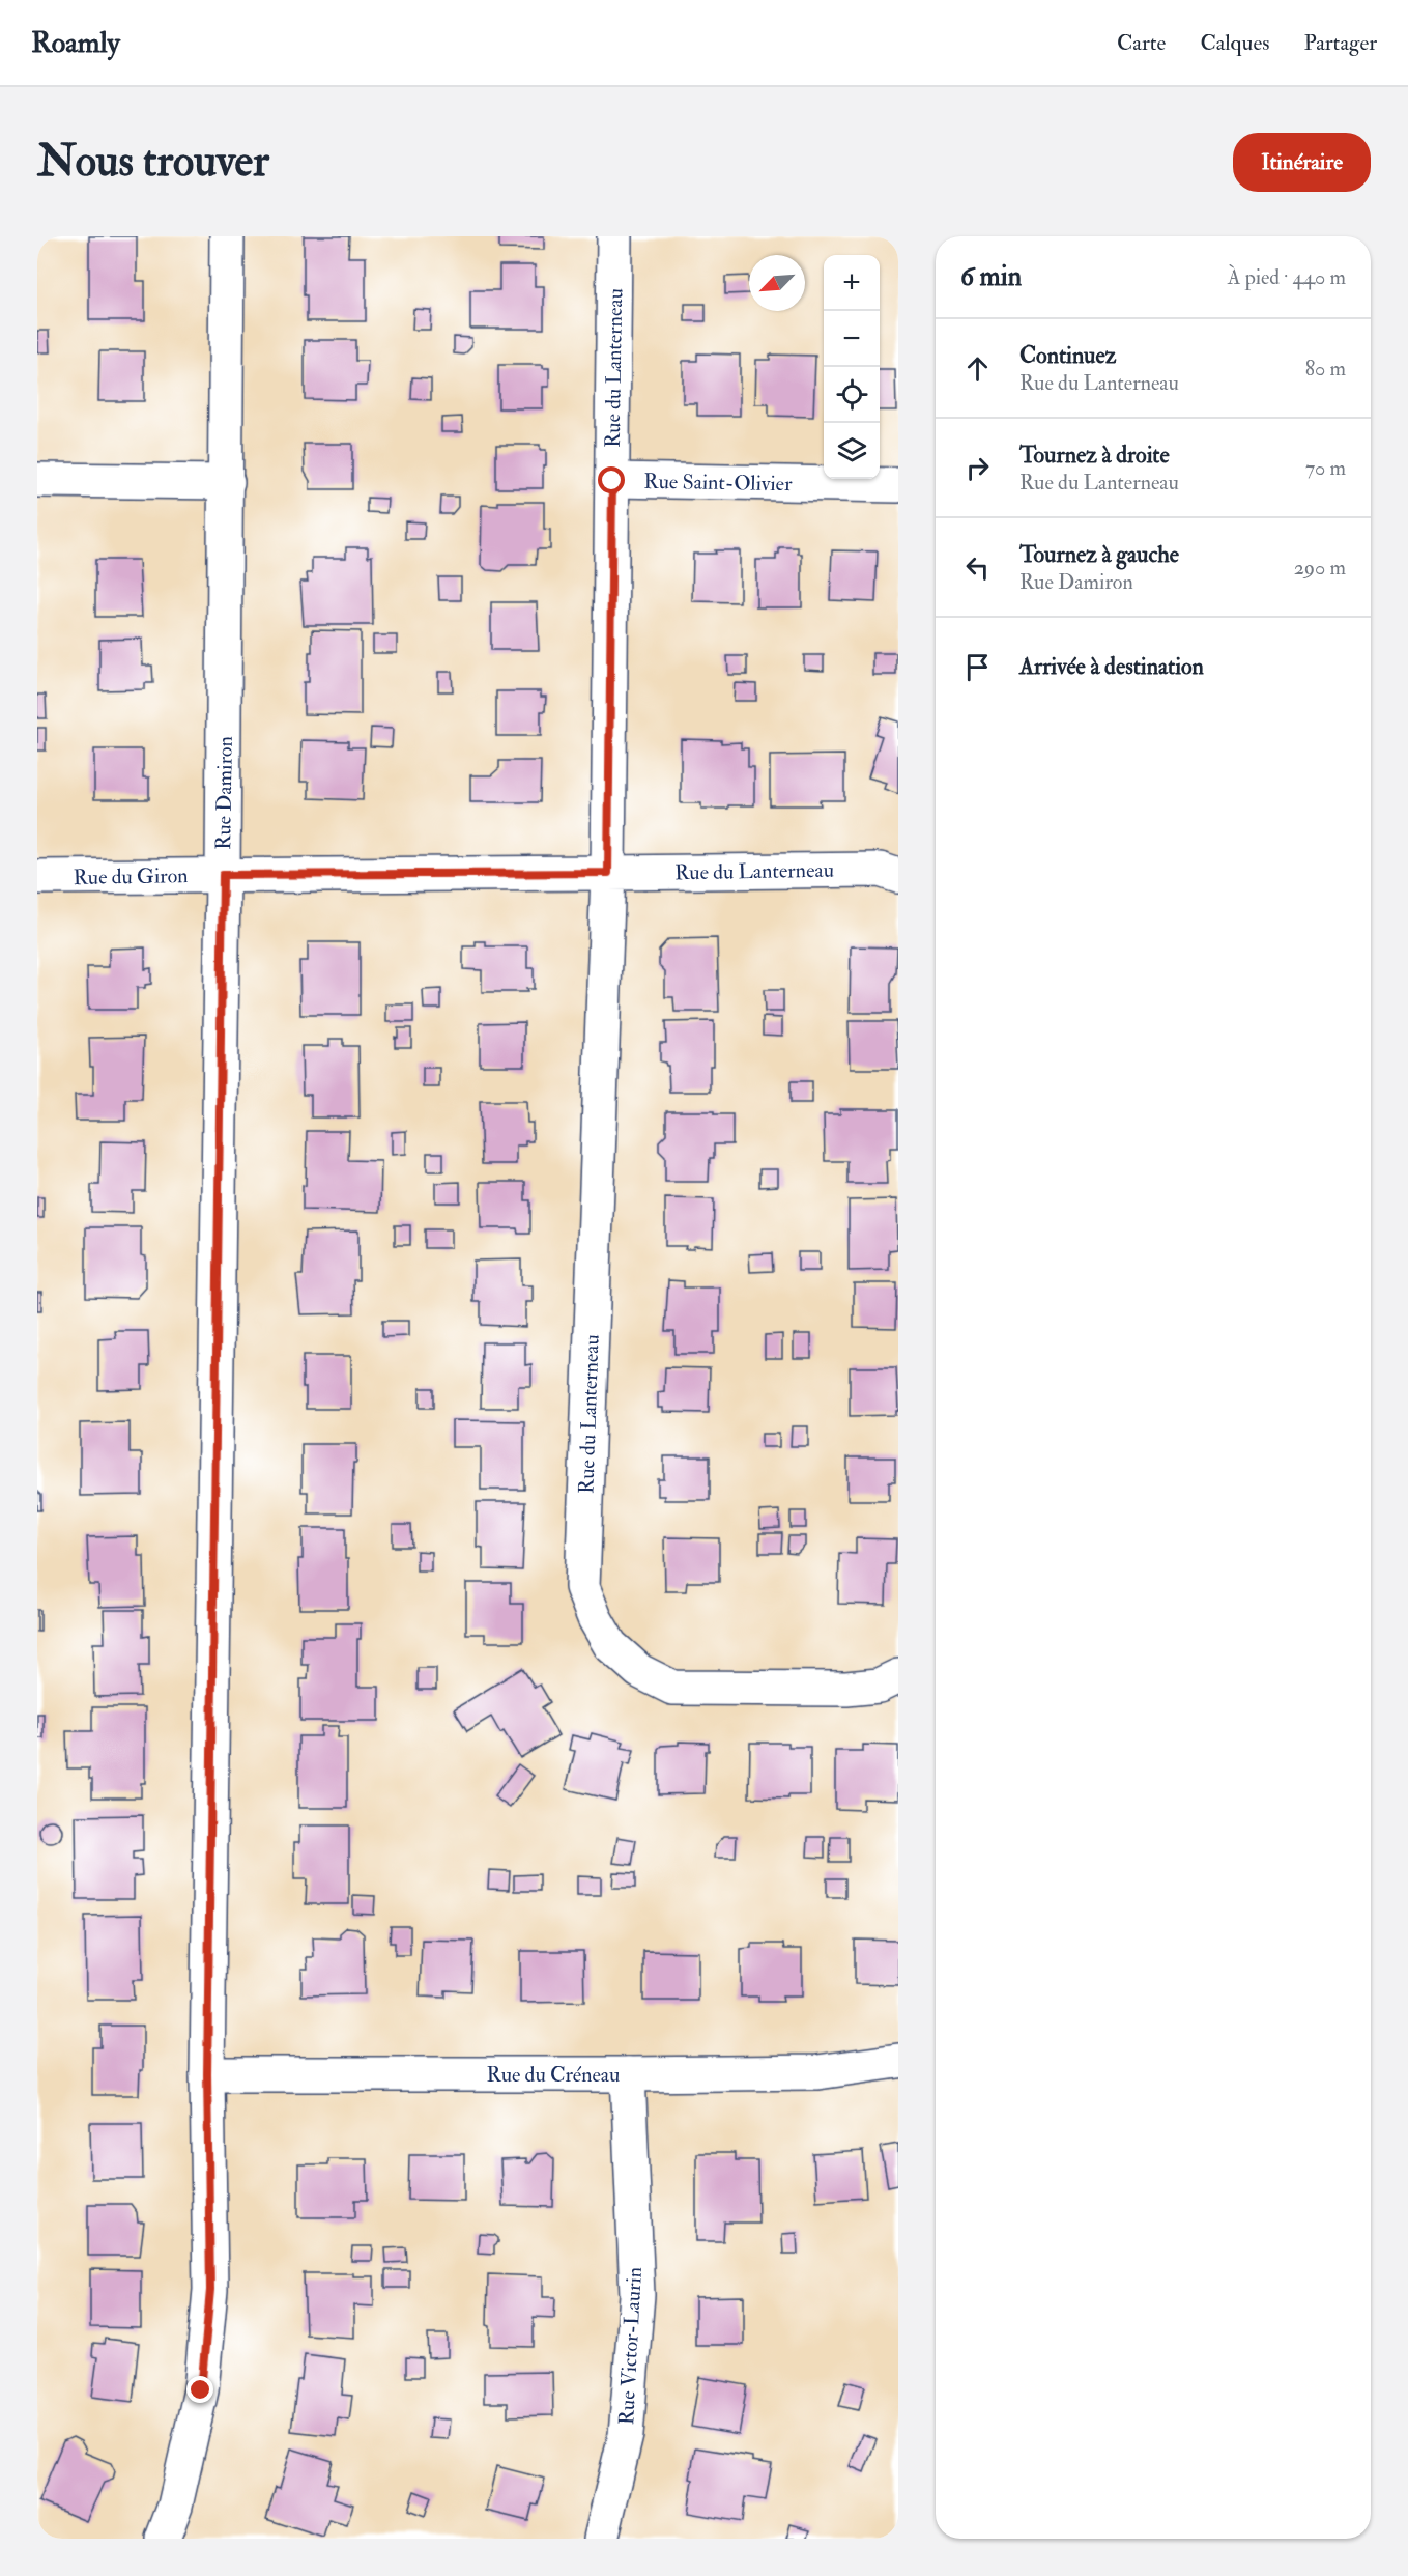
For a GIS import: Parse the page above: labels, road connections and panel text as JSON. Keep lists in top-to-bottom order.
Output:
{
  "streets": {
    "street": [
      "Rue du Lanterneau",
      "Rue Saint-Olivier",
      "Rue Damiron",
      "Rue du Giron",
      "Rue du Créneau",
      "Rue Victor-Laurin"
    ]
  },
  "crossings": [
    ["Rue du Lanterneau", "Rue Saint-Olivier"],
    ["Rue du Lanterneau", "Rue Damiron"],
    ["Rue du Lanterneau", "Rue du Giron"],
    ["Rue Damiron", "Rue du Giron"],
    ["Rue Damiron", "Rue du Créneau"],
    ["Rue du Créneau", "Rue Victor-Laurin"]
  ],
  "north": "bottom left",
  "page": {
    "header": "Roamly",
    "nav": ["Carte", "Calques", "Partager"],
    "buttons": "Itinéraire",
    "title": "Nous trouver",
    "heading": ["6 min", "À pied · 440 m"],
    "map_buttons": ["+", "−"],
    "list": [
      ["Continuez", "Rue du Lanterneau", "80 m"],
      ["Tournez à droite", "Rue du Lanterneau", "70 m"],
      ["Tournez à gauche", "Rue Damiron", "290 m"],
      "Arrivée à destination"
    ]
  }
}
